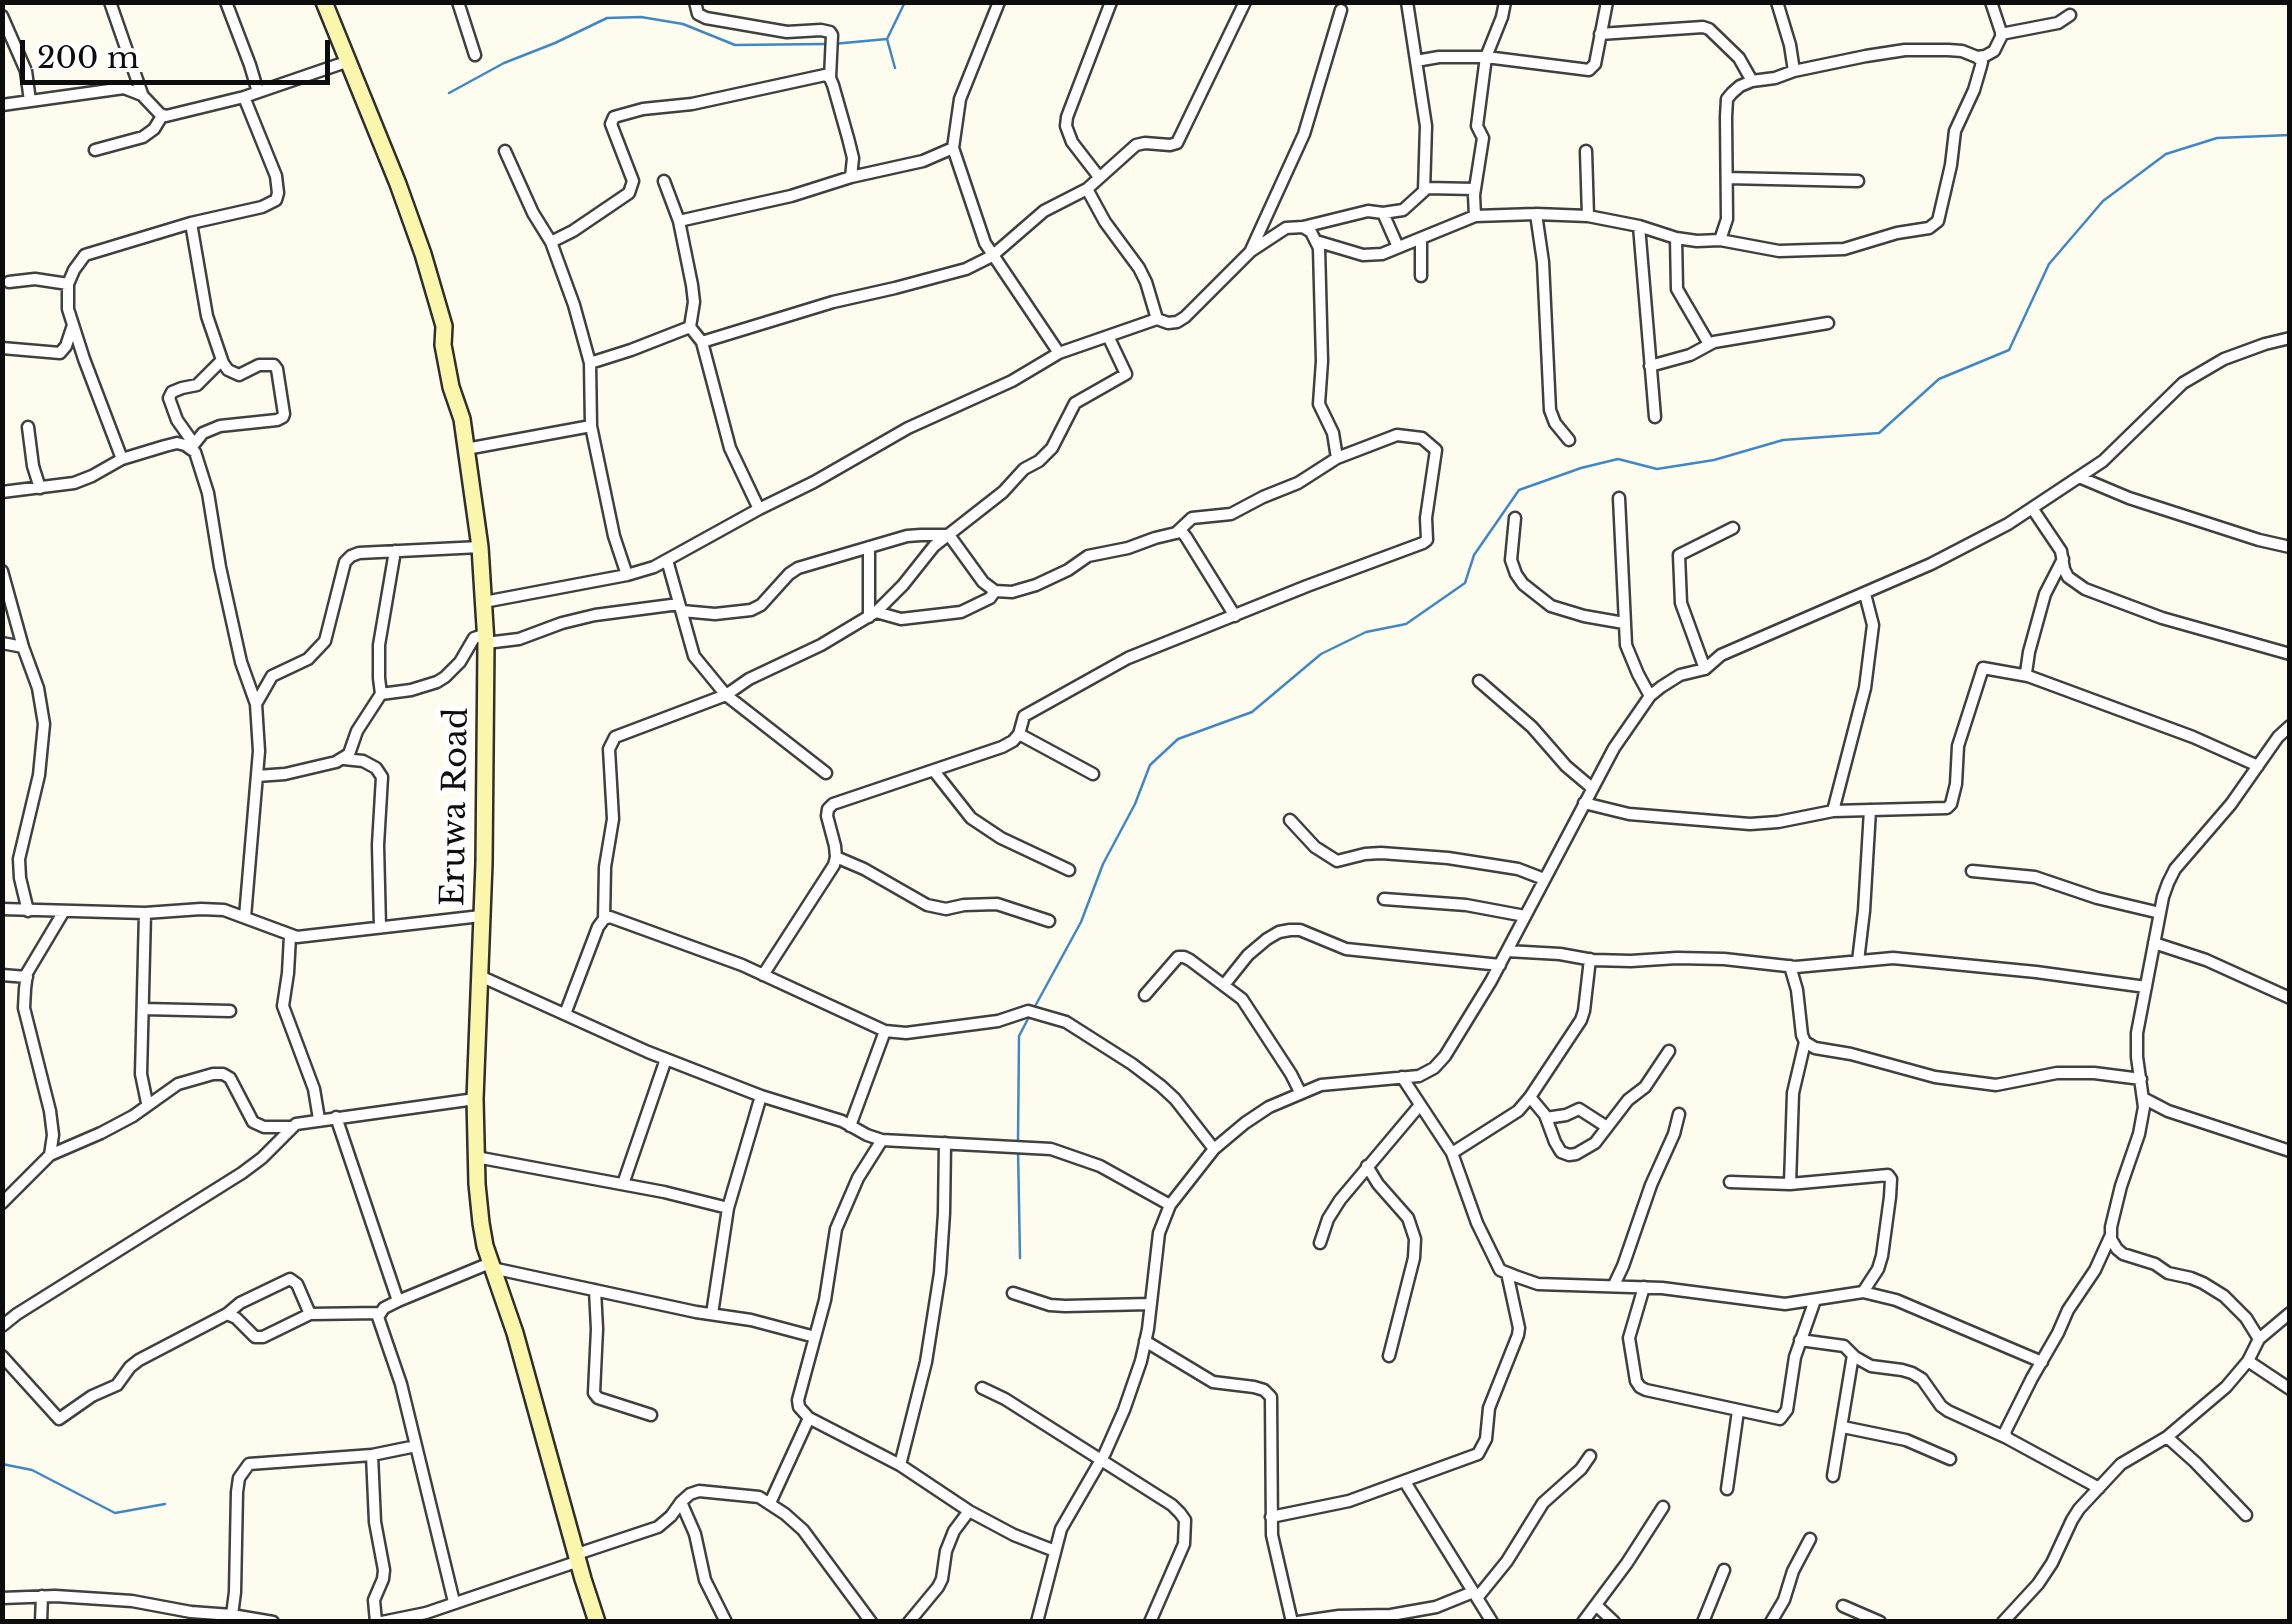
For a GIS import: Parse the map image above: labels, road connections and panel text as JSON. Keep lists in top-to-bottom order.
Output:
{
  "streets": {
    "main road": ["Eruwa Road"]
  },
  "scale_bar": "200 m"
}
